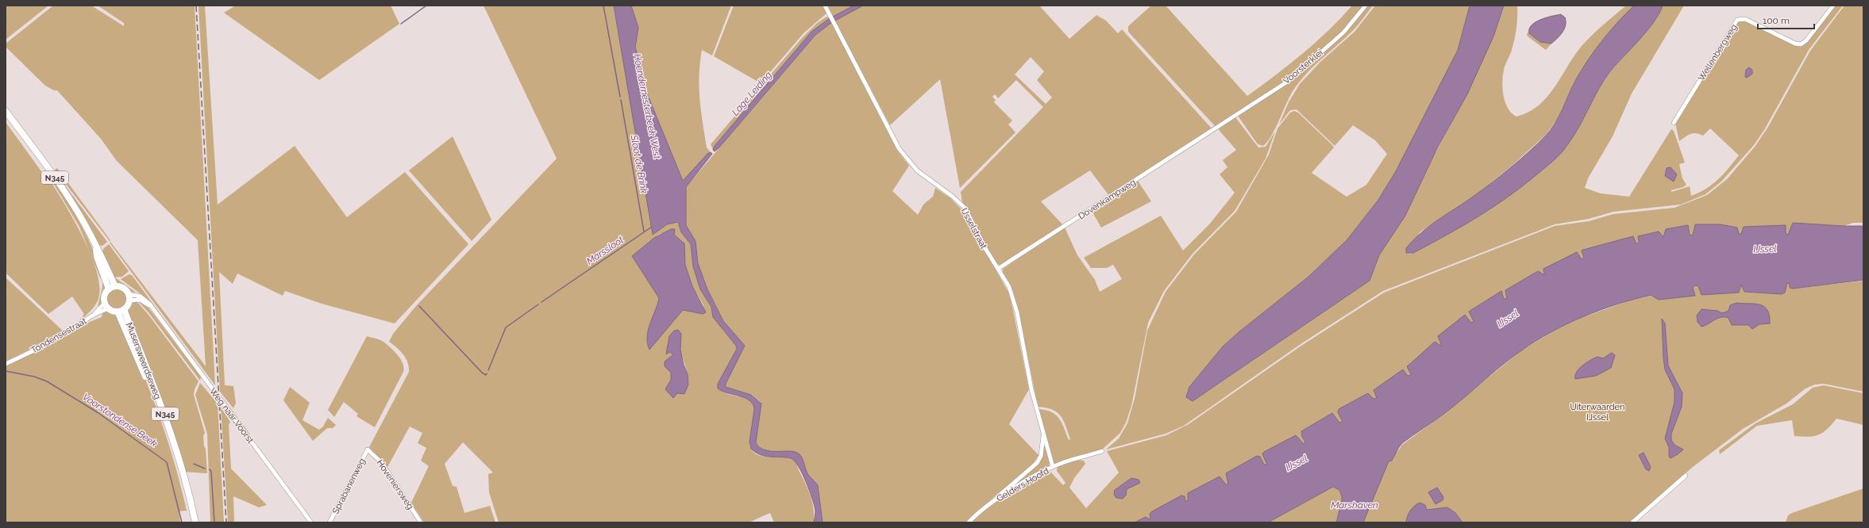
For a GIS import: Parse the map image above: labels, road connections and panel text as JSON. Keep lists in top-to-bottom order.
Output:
{
  "streets": {
    "main road": ["N345", "Musersweerdseweg"],
    "street": [
      "Wellenbergweg",
      "Voorsterklei",
      "Dovenkampweg",
      "IJsselstraat",
      "Tondensestraat",
      "Weg naar Voorst",
      "Hoveniersweg",
      "Gelders Hoofd",
      "Sprabanenweg"
    ]
  },
  "crossings": [
    ["Voorsterklei", "Dovenkampweg"],
    ["N345", "Tondensestraat"],
    ["N345", "Musersweerdseweg"],
    ["N345", "Weg naar Voorst"],
    ["Dovenkampweg", "IJsselstraat"],
    ["IJsselstraat", "Gelders Hoofd"],
    ["Tondensestraat", "Musersweerdseweg"],
    ["Tondensestraat", "Weg naar Voorst"],
    ["Musersweerdseweg", "Weg naar Voorst"],
    ["Hoveniersweg", "Sprabanenweg"]
  ],
  "water": [
    "Lage Leiding",
    "Hoendernesterbeek West",
    "Sloot de Brink",
    "IJssel",
    "Marssloot",
    "Voorstondense Beek",
    "Marshaven"
  ],
  "parks": ["Uiterwaarden IJssel"],
  "scale_bar": "100 m"
}
